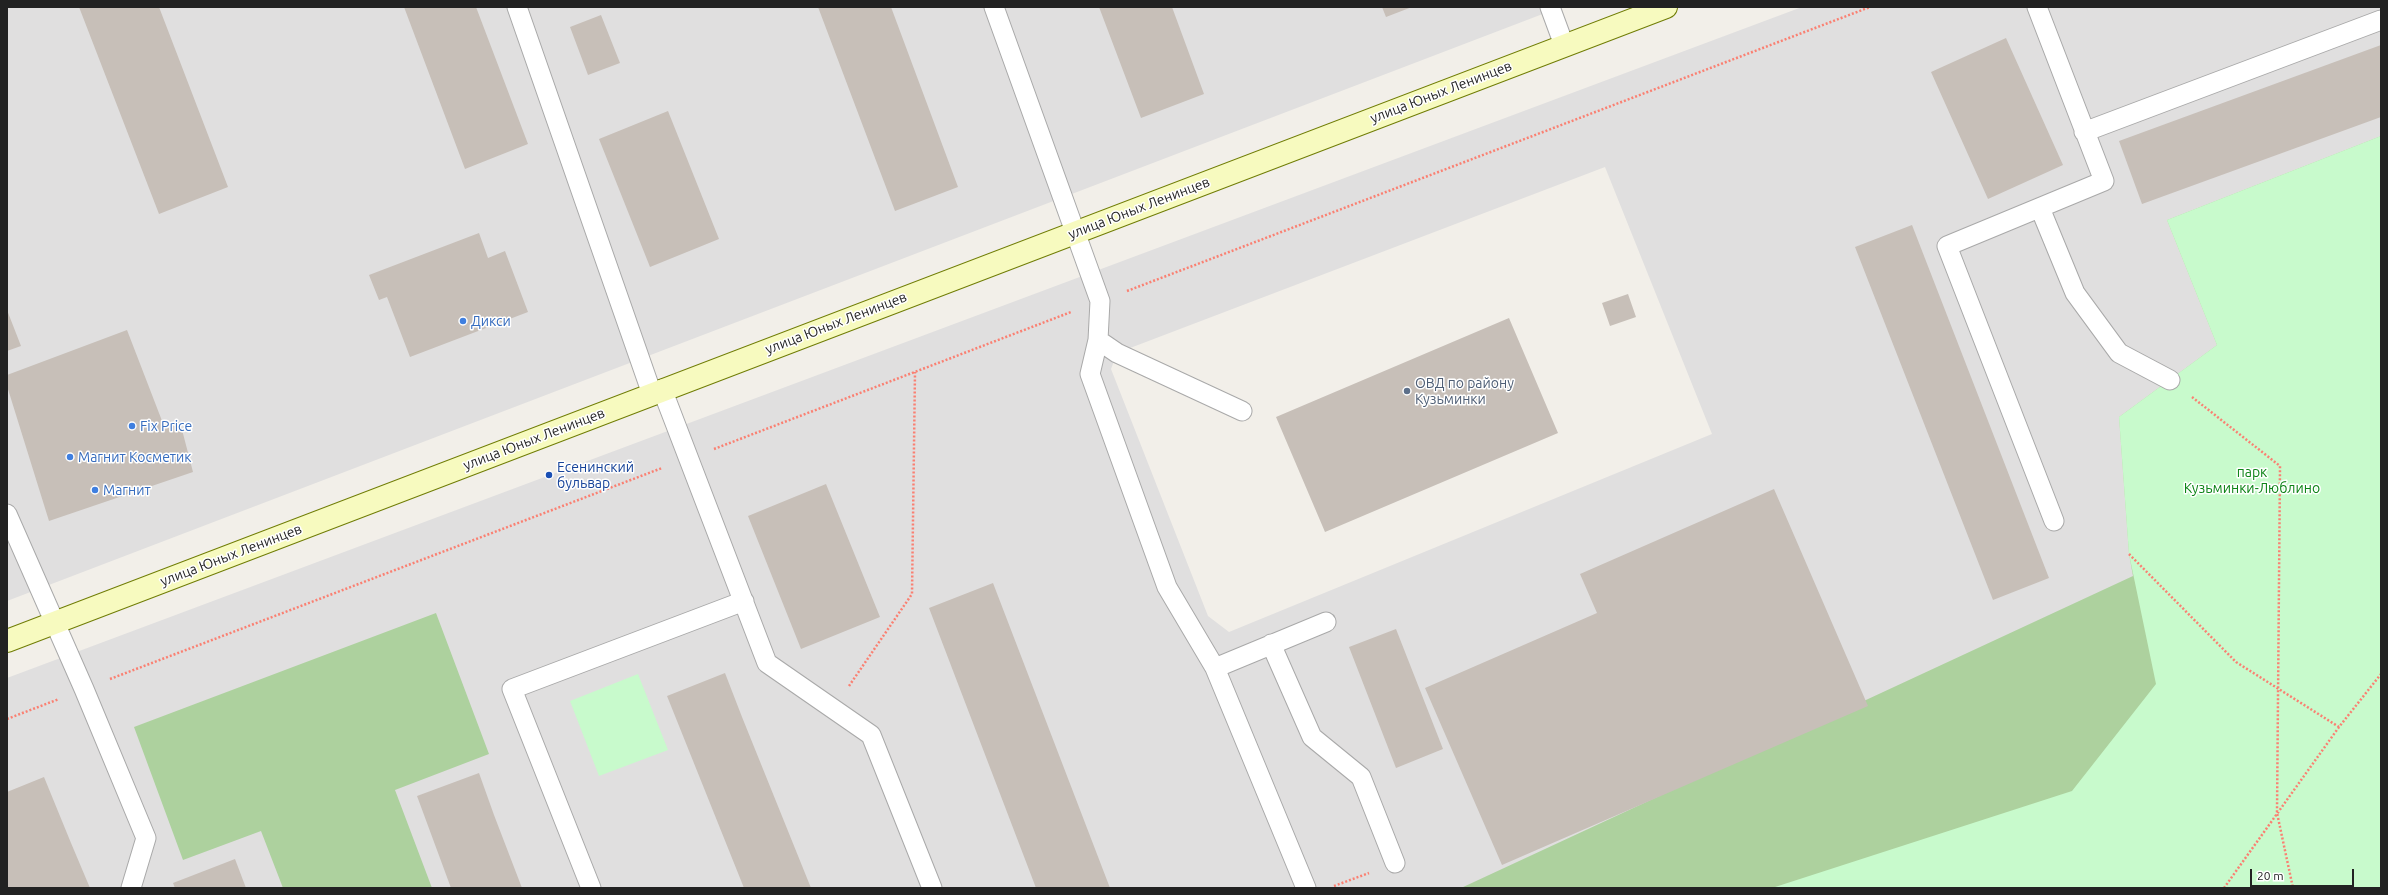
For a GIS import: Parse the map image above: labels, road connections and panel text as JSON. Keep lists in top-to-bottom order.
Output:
{
  "streets": {
    "main road": ["улица Юных Ленинцев"]
  },
  "parks": ["парк Кузьминки-Люблино"],
  "places": [
    "Дикси",
    "ОВД по району Кузьминки",
    "Fix Price",
    "Магнит Косметик",
    "Есенинский бульвар",
    "Магнит"
  ],
  "scale_bar": "20 m"
}
